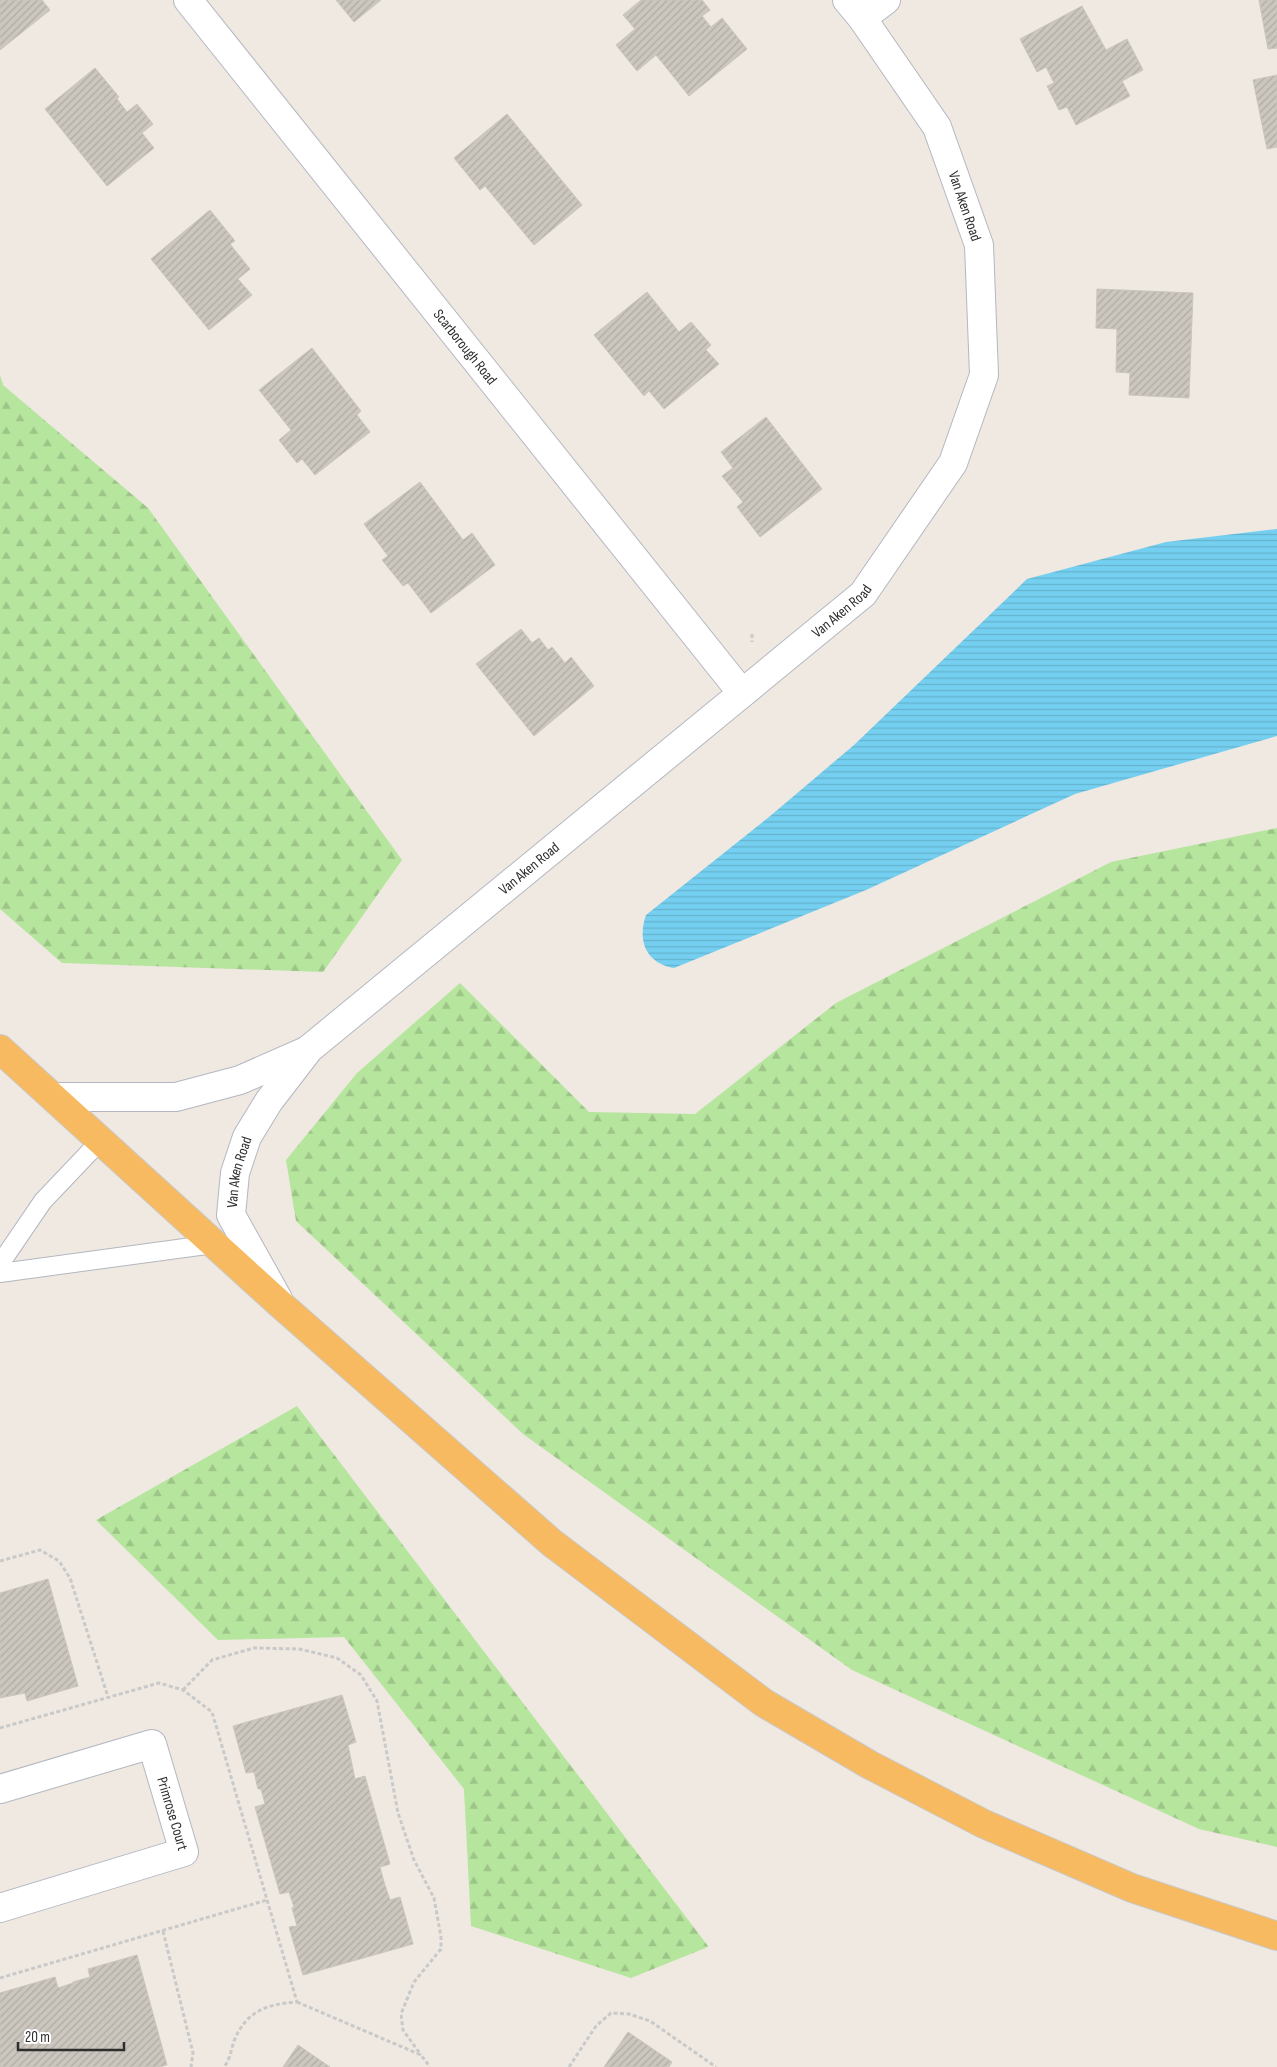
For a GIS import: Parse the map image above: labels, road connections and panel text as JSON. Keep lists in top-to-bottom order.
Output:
{
  "streets": {
    "street": ["Van Aken Road", "Scarborough Road", "Primrose Court"]
  },
  "crossings": [
    ["Van Aken Road", "Scarborough Road"]
  ],
  "scale_bar": "20 m"
}
